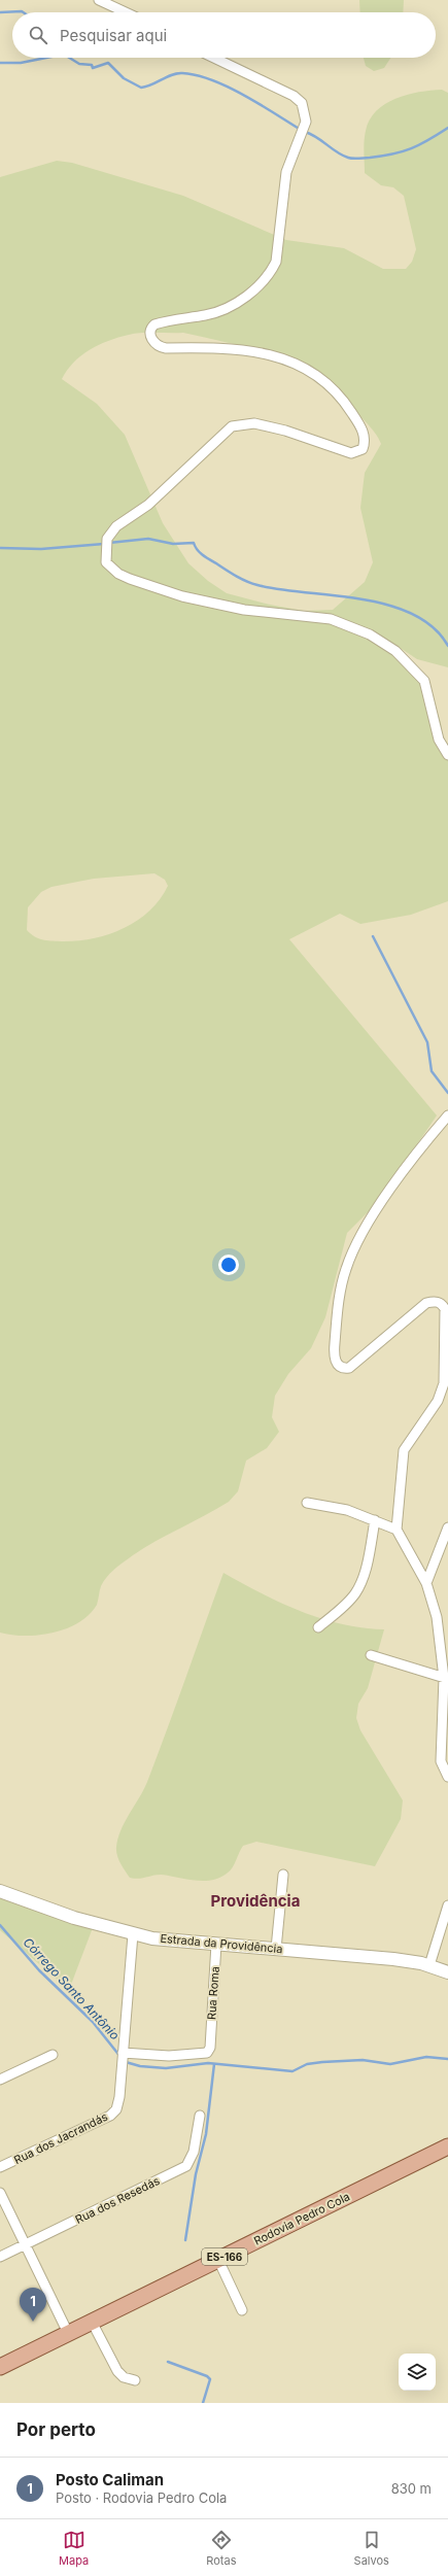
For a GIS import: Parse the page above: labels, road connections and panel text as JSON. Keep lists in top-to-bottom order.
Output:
{
  "streets": {
    "main road": ["Rodovia Pedro Cola", "ES-166"],
    "street": [
      "Estrada da Providência",
      "Rua Roma",
      "Rua dos Jacrandás",
      "Rua dos Resedás"
    ]
  },
  "crossings": [
    ["Estrada da Providência", "Rua Roma"],
    ["Estrada da Providência", "Rua dos Jacrandás"],
    ["Rua Roma", "Rua dos Jacrandás"]
  ],
  "districts": ["Providência"],
  "water": ["Córrego Santo Antônio"],
  "page": {
    "search": "Pesquisar aqui",
    "pins": "1",
    "heading": "Por perto",
    "list": [
      {
        "mark": "1",
        "name": "Posto Caliman",
        "note": "Posto · Rodovia Pedro Cola",
        "value": "830 m"
      }
    ],
    "nav": ["Mapa", "Rotas", "Salvos"]
  }
}
